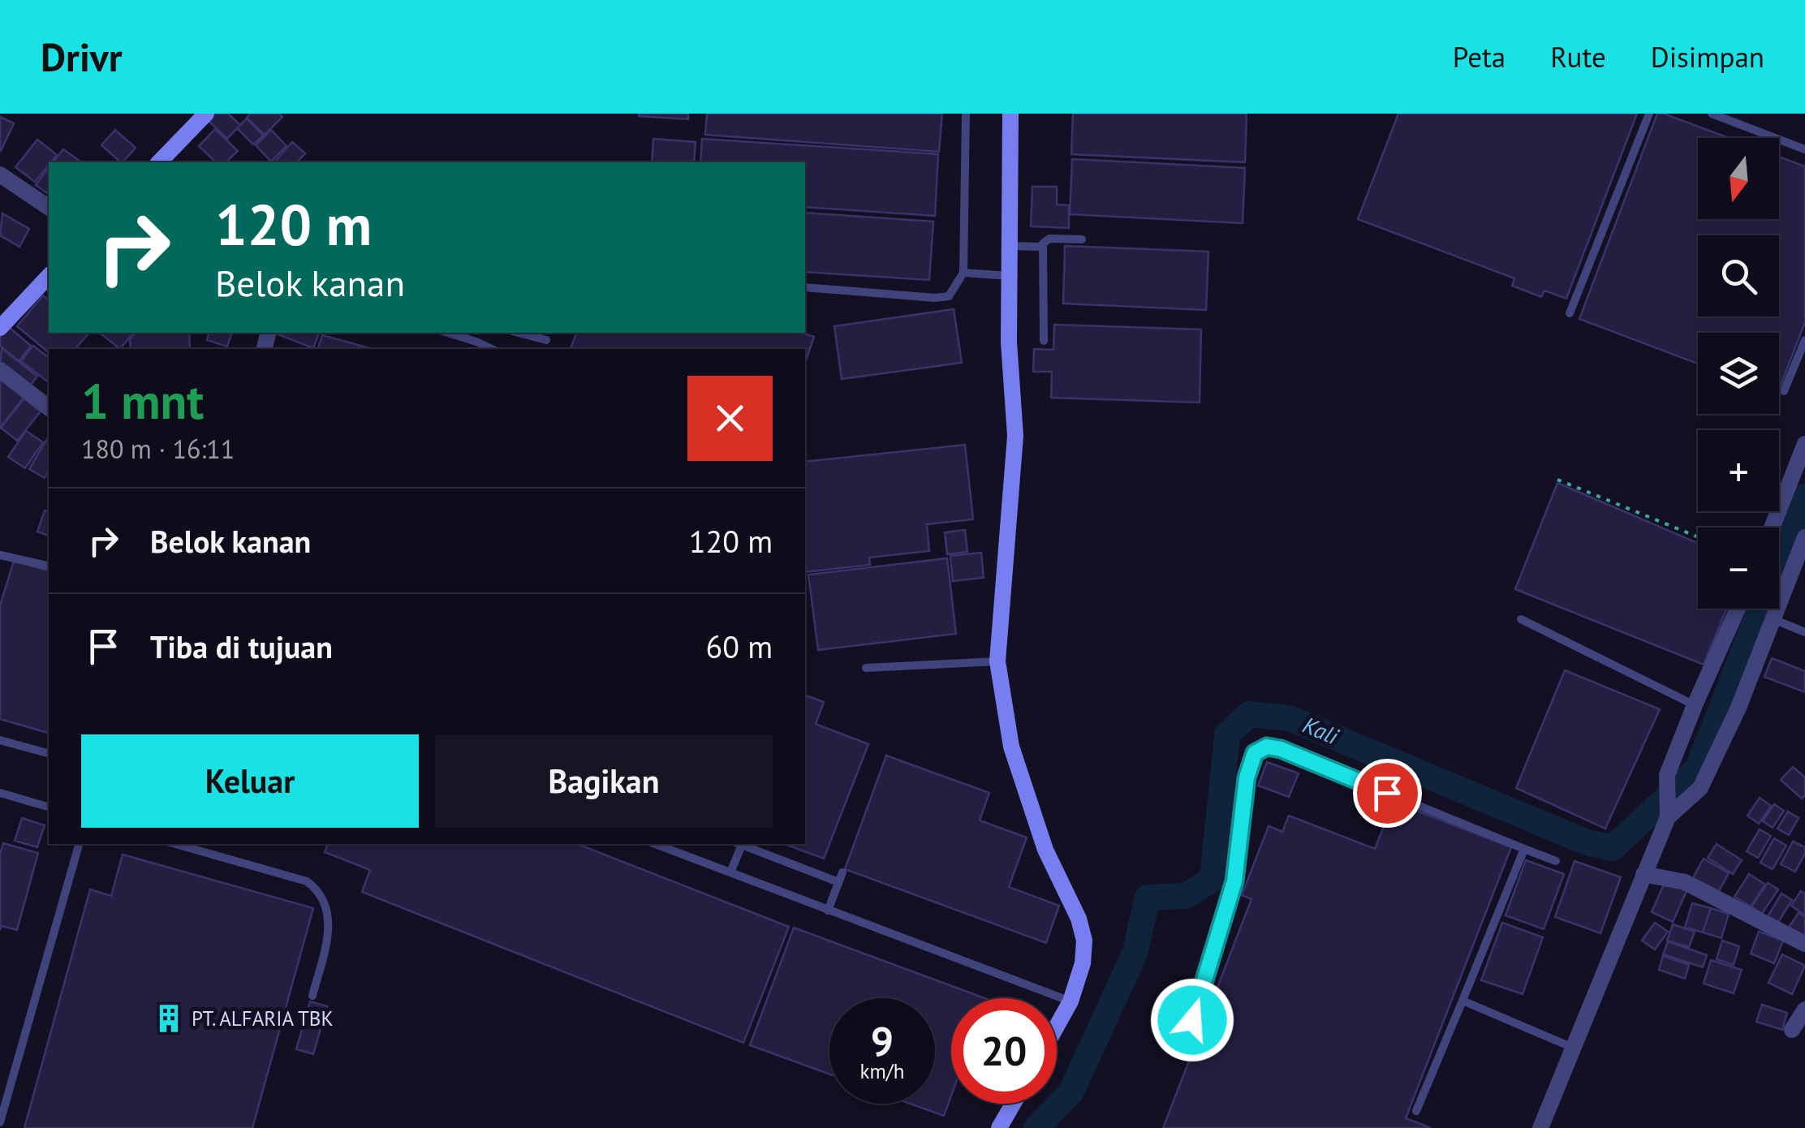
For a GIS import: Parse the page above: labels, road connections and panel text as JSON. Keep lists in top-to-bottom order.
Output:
{
  "water": ["Kali"],
  "places": {
    "building": ["PT. ALFARIA TBK"]
  },
  "north": "bottom",
  "page": {
    "header": "Drivr",
    "nav": ["Peta", "Rute", "Disimpan"],
    "map_buttons": ["+", "−"],
    "turn": ["120 m", "Belok kanan"],
    "heading": ["1 mnt", "180 m · 16:11"],
    "list": [
      {
        "name": "Belok kanan",
        "value": "120 m"
      },
      {
        "name": "Tiba di tujuan",
        "value": "60 m"
      }
    ],
    "buttons": ["Keluar", "Bagikan"],
    "speed": "9 km/h",
    "limit": "20"
  }
}
